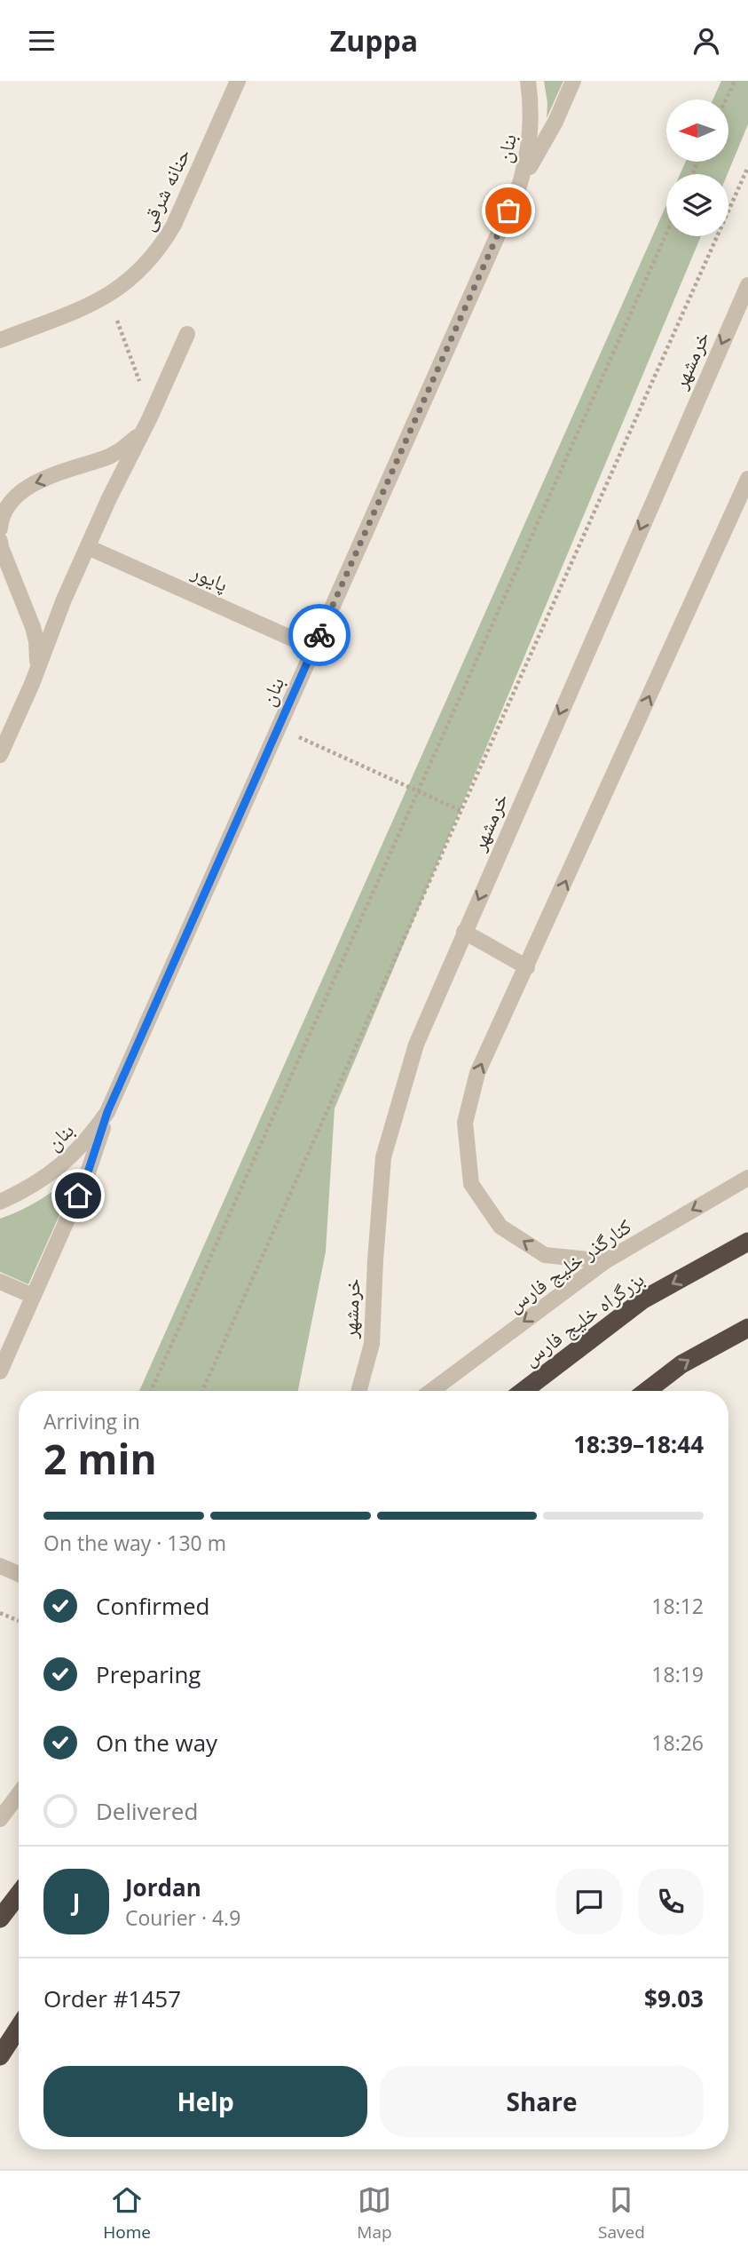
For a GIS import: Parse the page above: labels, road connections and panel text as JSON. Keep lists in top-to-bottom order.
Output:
{
  "streets": {
    "highway": ["بزرگراه خلیج فارس"],
    "street": [
      "بنان",
      "حنانه شرقی",
      "خرمشهر",
      "پایور",
      "کنارگذر خلیج فارس"
    ]
  },
  "crossings": [
    ["بنان", "پایور"]
  ],
  "one_way": ["کنارگذر خلیج فارس"],
  "north": "left",
  "page": {
    "header": "Zuppa",
    "heading": ["2 min", "Arriving in", "18:39–18:44"],
    "panel": [
      "Jordan",
      "Courier · 4.9",
      "Order #1457",
      "$9.03"
    ],
    "bar": "On the way · 130 m",
    "list": [
      ["Confirmed", "18:12"],
      ["Preparing", "18:19"],
      ["On the way", "18:26"],
      "Delivered"
    ],
    "round": "J",
    "buttons": ["Help", "Share"],
    "tabs": ["Home", "Map", "Saved"]
  }
}
